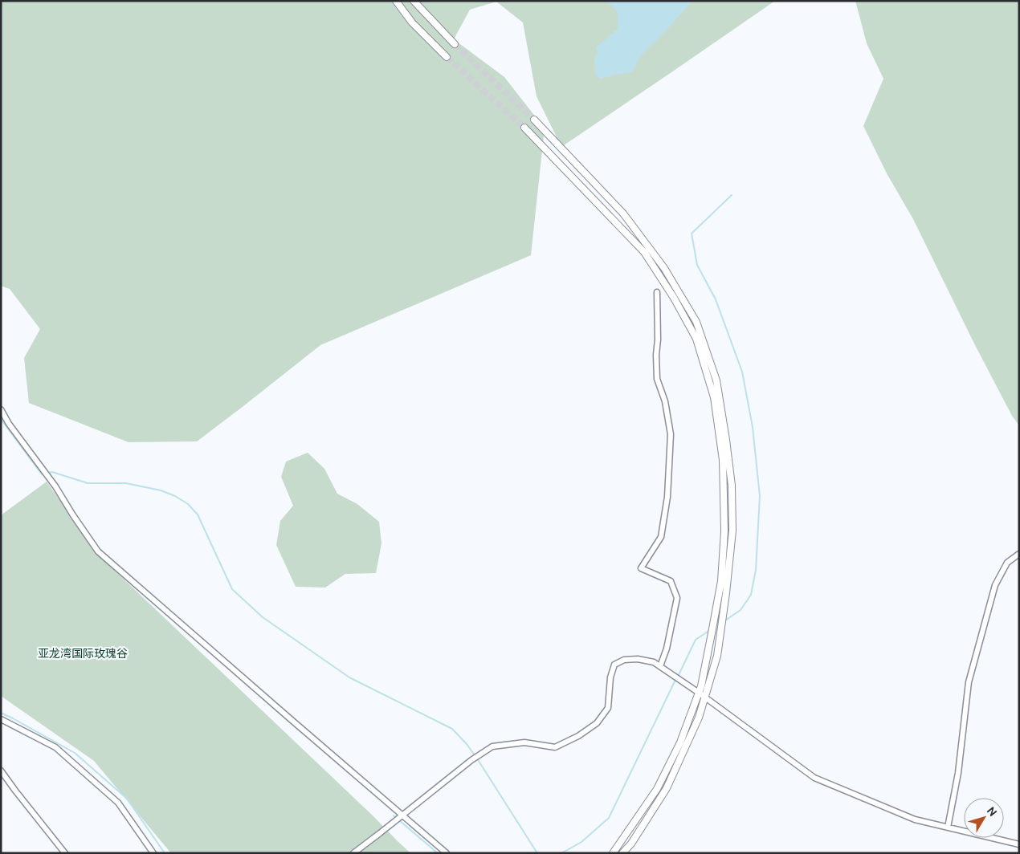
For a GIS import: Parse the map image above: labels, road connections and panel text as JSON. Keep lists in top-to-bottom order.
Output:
{
  "parks": ["亚龙湾国际玫瑰谷"],
  "north": "top right"
}
